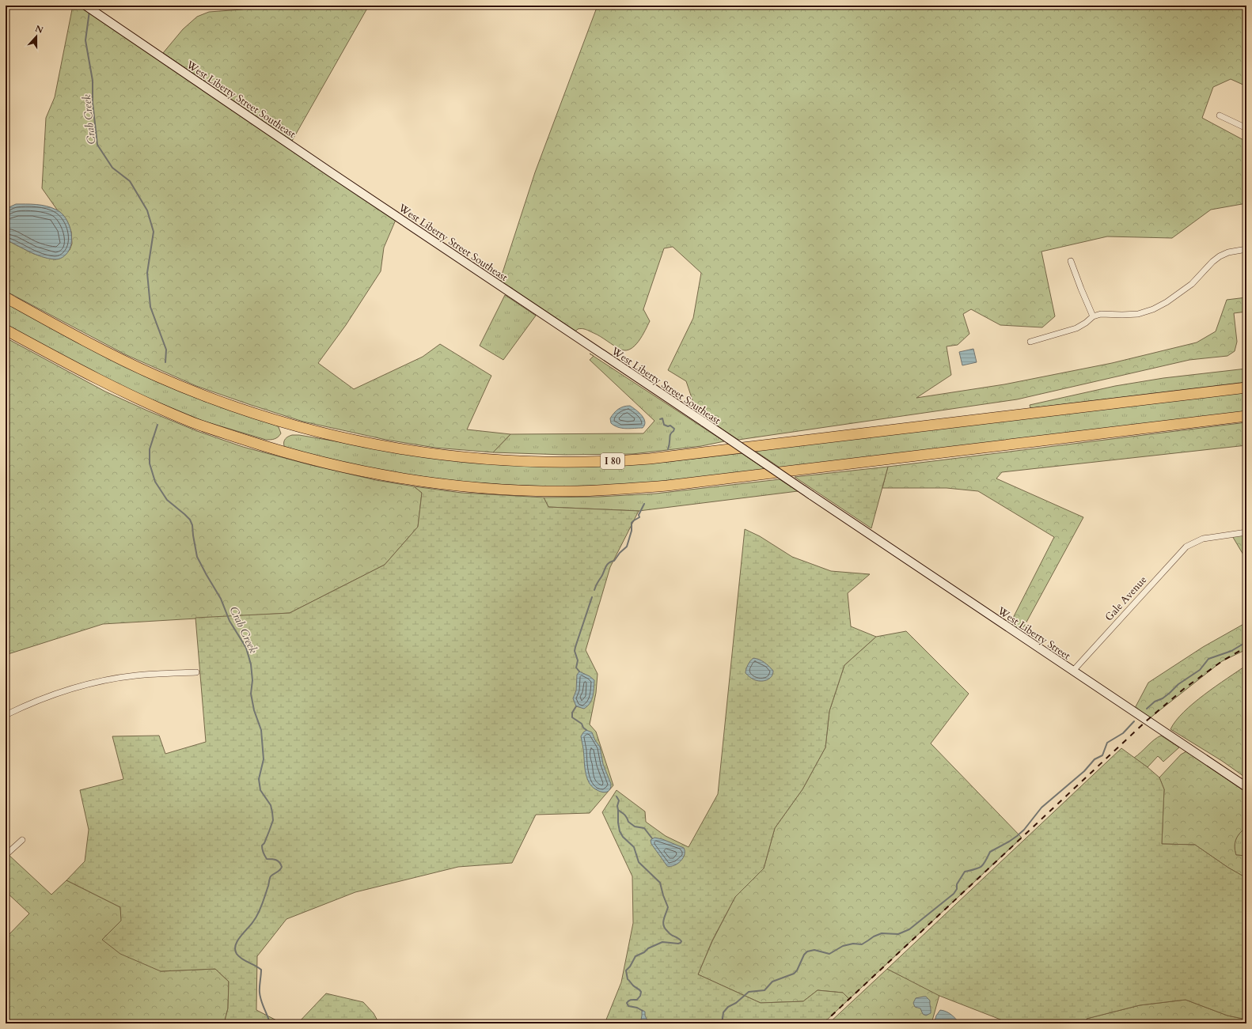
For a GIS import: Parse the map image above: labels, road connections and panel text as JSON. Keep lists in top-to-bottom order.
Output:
{
  "streets": {
    "highway": ["I 80"],
    "main road": ["West Liberty Street Southeast", "West Liberty Street"],
    "street": ["Gale Avenue"]
  },
  "crossings": [
    ["West Liberty Street Southeast", "West Liberty Street"],
    ["Gale Avenue", "West Liberty Street"]
  ],
  "water": ["Crab Creek"],
  "north": "top"
}
